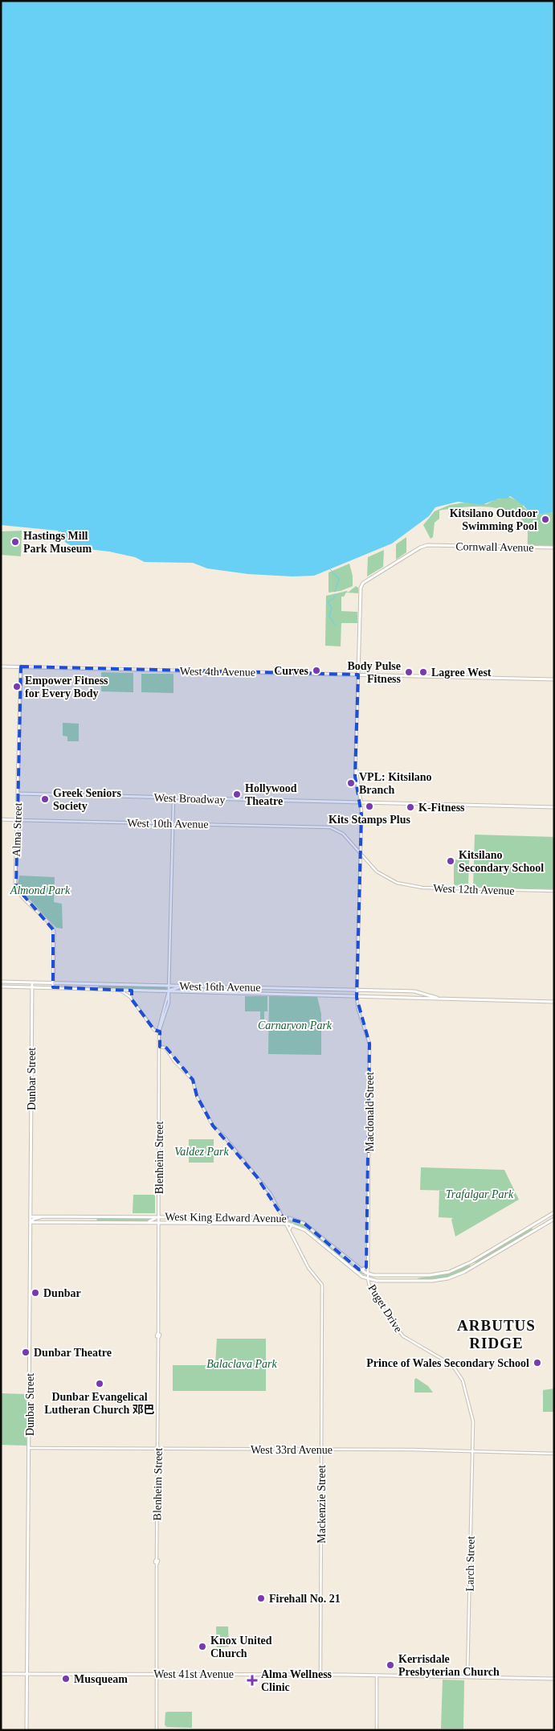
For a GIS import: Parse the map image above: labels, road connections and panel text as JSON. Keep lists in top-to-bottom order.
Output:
{
  "streets": {
    "main road": [
      "Cornwall Avenue",
      "West 4th Avenue",
      "West Broadway",
      "West 10th Avenue",
      "Alma Street",
      "West 16th Avenue",
      "Dunbar Street",
      "Macdonald Street",
      "West King Edward Avenue",
      "West 41st Avenue"
    ],
    "street": [
      "West 12th Avenue",
      "Blenheim Street",
      "Puget Drive",
      "West 33rd Avenue",
      "Mackenzie Street",
      "Larch Street"
    ]
  },
  "crossings": [
    ["Cornwall Avenue", "Macdonald Street"],
    ["West 4th Avenue", "Alma Street"],
    ["West 4th Avenue", "Macdonald Street"],
    ["West Broadway", "Alma Street"],
    ["West Broadway", "Macdonald Street"],
    ["West Broadway", "Blenheim Street"],
    ["West 10th Avenue", "Alma Street"],
    ["West 10th Avenue", "West 12th Avenue"],
    ["West 10th Avenue", "Macdonald Street"],
    ["West 10th Avenue", "Blenheim Street"],
    ["Alma Street", "West 16th Avenue"],
    ["West 12th Avenue", "Macdonald Street"],
    ["West 16th Avenue", "Dunbar Street"],
    ["West 16th Avenue", "Macdonald Street"],
    ["West 16th Avenue", "Blenheim Street"],
    ["Dunbar Street", "West King Edward Avenue"],
    ["Dunbar Street", "West 33rd Avenue"],
    ["Dunbar Street", "West 41st Avenue"],
    ["Macdonald Street", "West King Edward Avenue"],
    ["Macdonald Street", "Puget Drive"],
    ["Blenheim Street", "West King Edward Avenue"],
    ["Blenheim Street", "West 33rd Avenue"],
    ["Blenheim Street", "West 41st Avenue"],
    ["West King Edward Avenue", "Puget Drive"],
    ["Puget Drive", "West 33rd Avenue"],
    ["Puget Drive", "Larch Street"],
    ["West 33rd Avenue", "Mackenzie Street"],
    ["West 33rd Avenue", "Larch Street"],
    ["Mackenzie Street", "West 41st Avenue"],
    ["Larch Street", "West 41st Avenue"]
  ],
  "districts": ["ARBUTUS RIDGE"],
  "parks": [
    "Almond Park",
    "Carnarvon Park",
    "Valdez Park",
    "Trafalgar Park",
    "Balaclava Park"
  ],
  "places": {
    "other": [
      "Kitsilano Outdoor Swimming Pool",
      "Hastings Mill Park Museum",
      "Curves",
      "Body Pulse Fitness",
      "Lagree West",
      "Empower Fitness for Every Body",
      "VPL: Kitsilano Branch",
      "Hollywood Theatre",
      "Greek Seniors Society",
      "Kits Stamps Plus",
      "K-Fitness",
      "Kitsilano Secondary School",
      "Dunbar",
      "Dunbar Theatre",
      "Prince of Wales Secondary School",
      "Dunbar Evangelical Lutheran Church 邓巴",
      "Firehall No. 21",
      "Knox United Church",
      "Kerrisdale Presbyterian Church",
      "Musqueam"
    ],
    "health": ["Alma Wellness Clinic"]
  }
}
